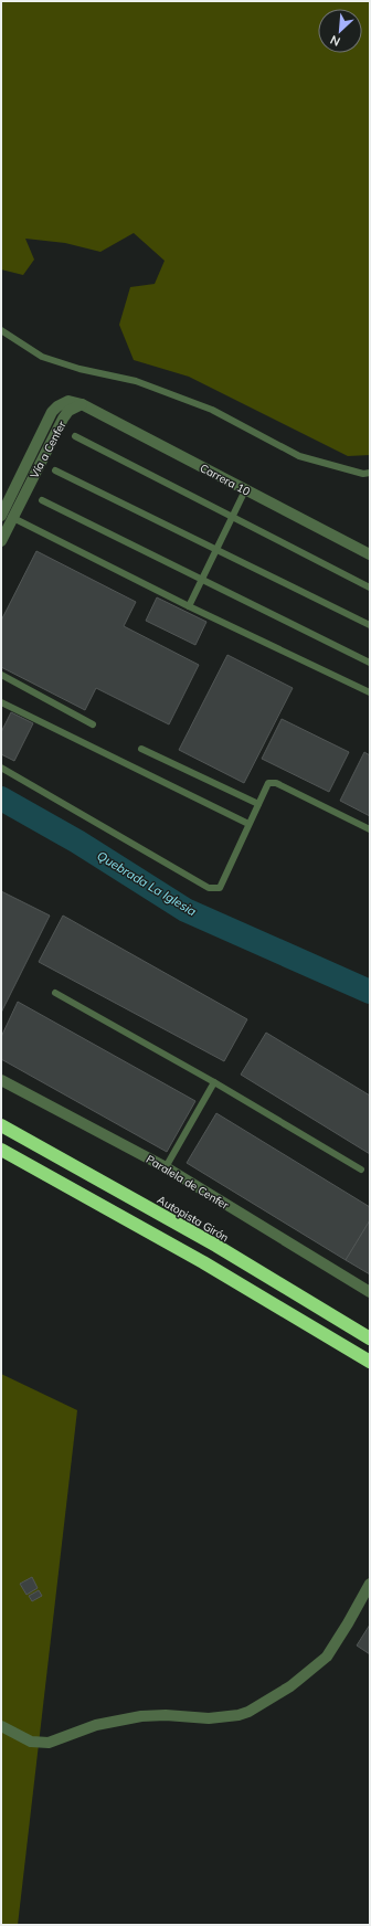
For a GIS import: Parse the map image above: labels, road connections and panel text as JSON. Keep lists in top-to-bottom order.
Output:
{
  "streets": {
    "highway": ["Autopista Girón"],
    "street": ["Vía a Cenfer", "Carrera 10", "Paralela de Cenfer"]
  },
  "crossings": [
    ["Vía a Cenfer", "Carrera 10"]
  ],
  "water": ["Quebrada La Iglesia"],
  "north": "bottom left"
}
